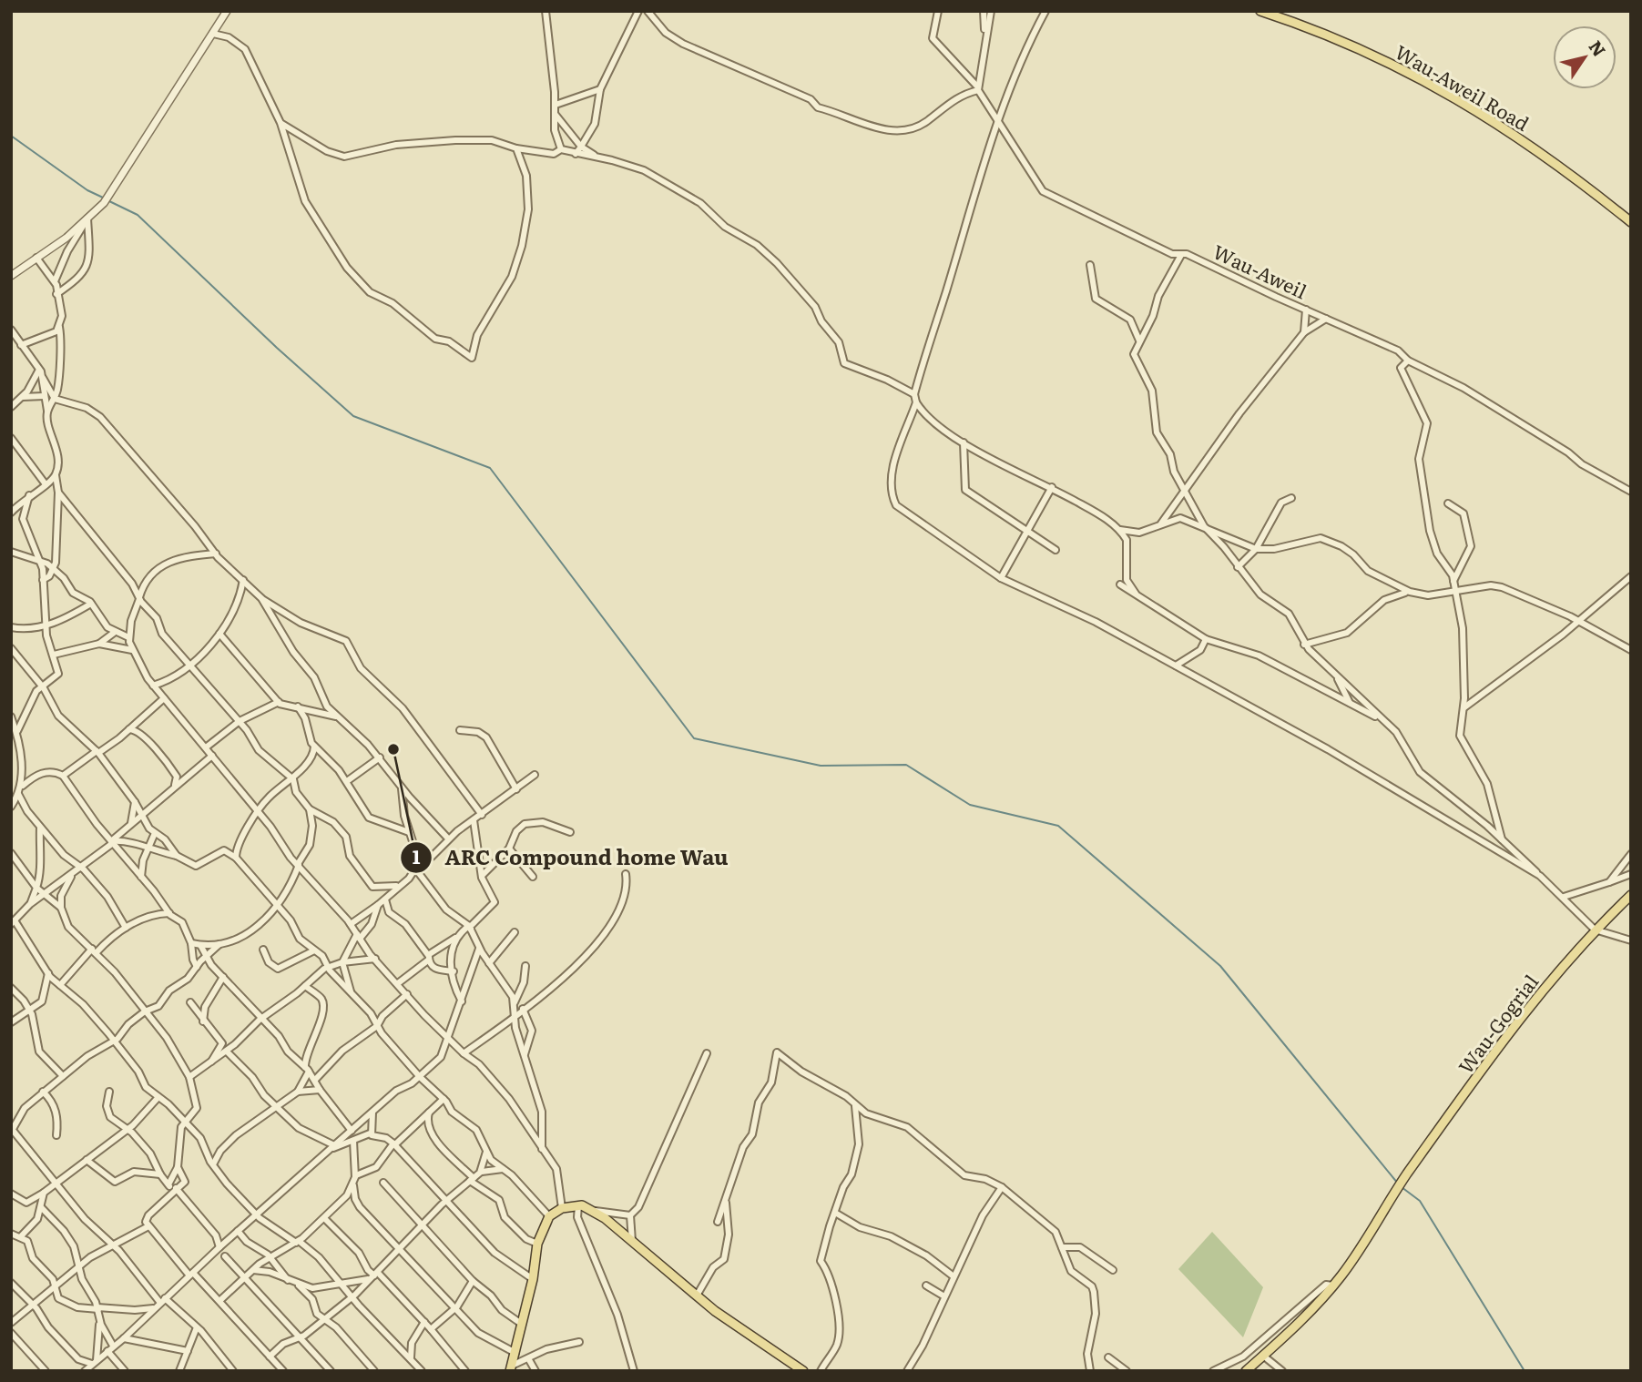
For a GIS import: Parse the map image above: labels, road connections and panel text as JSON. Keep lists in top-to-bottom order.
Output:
{
  "streets": {
    "main road": ["Wau-Aweil Road", "Wau-Gogrial"],
    "street": ["Wau-Aweil"]
  },
  "places": ["ARC Compound home Wau"],
  "north": "top right"
}
